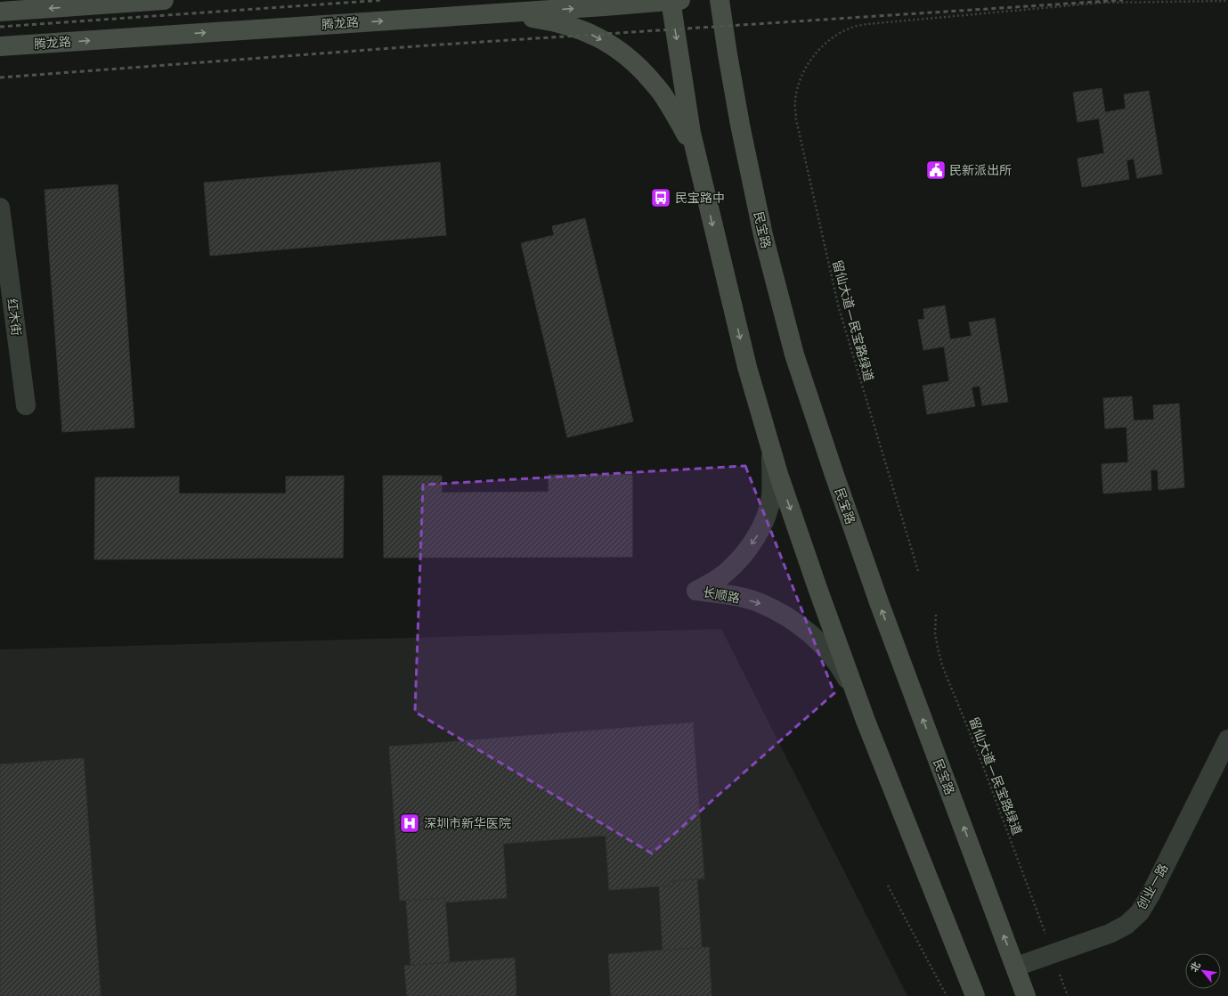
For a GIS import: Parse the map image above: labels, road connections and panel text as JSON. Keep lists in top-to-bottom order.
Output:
{
  "streets": {
    "main road": ["腾龙路", "民宝路"],
    "street": ["红木街", "长顺路", "创业一路"],
    "path": ["留仙大道—民宝路绿道"]
  },
  "crossings": [
    ["民宝路", "创业一路"]
  ],
  "one_way": ["腾龙路"],
  "places": {
    "public building": ["民新派出所"],
    "bus stop": ["民宝路中"],
    "hospital": ["深圳市新华医院"]
  },
  "north": "top left"
}
